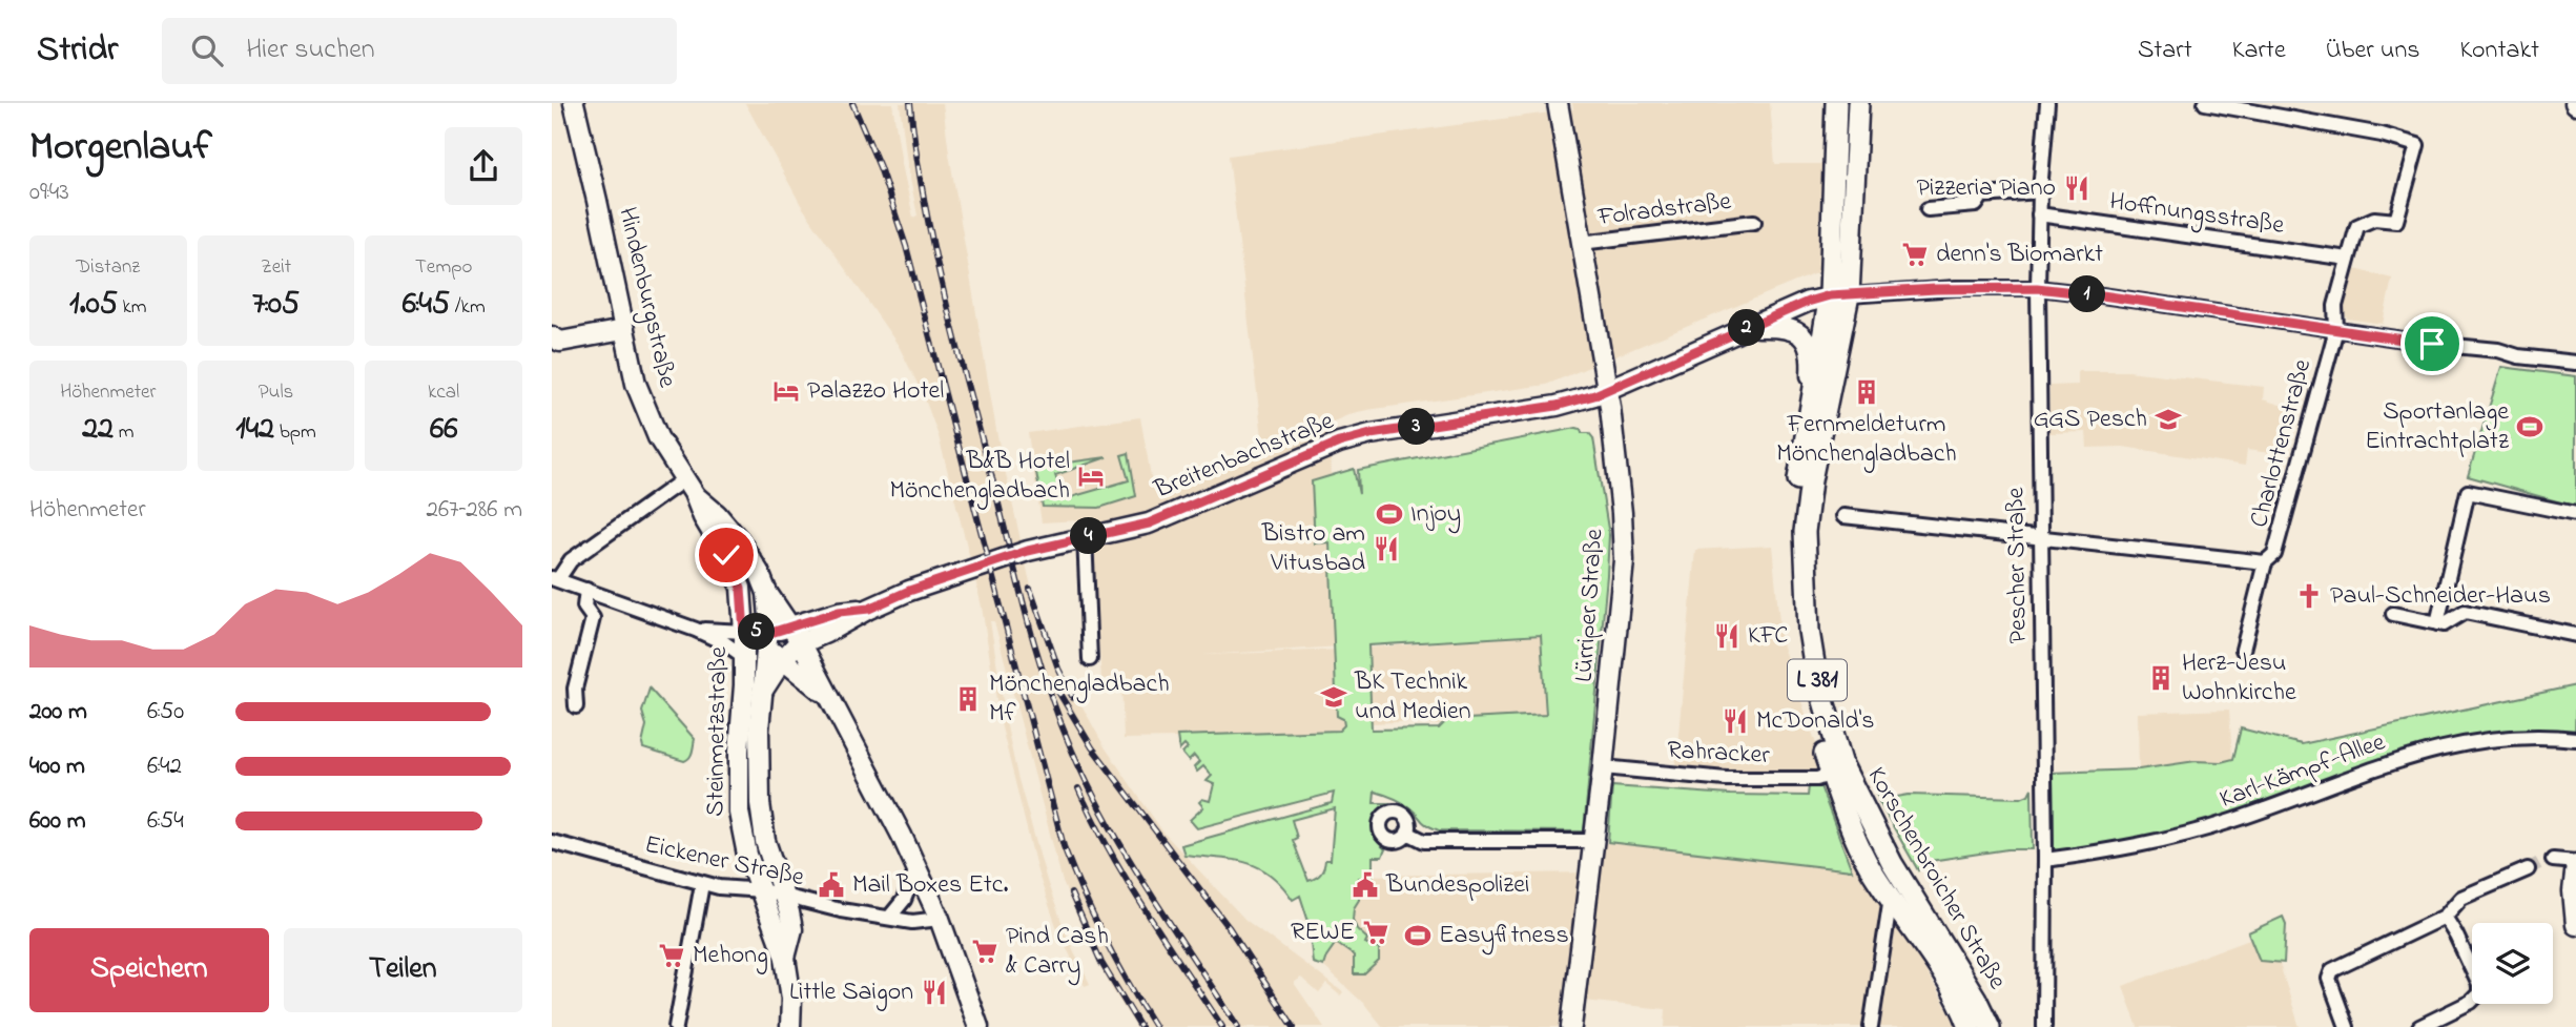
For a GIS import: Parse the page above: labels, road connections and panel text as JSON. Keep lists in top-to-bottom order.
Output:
{
  "streets": {
    "main road": ["L 381", "Korschenbroicher Straße"],
    "street": [
      "Folradstraße",
      "Hoffnungsstraße",
      "Hindenburgstraße",
      "Charlottenstraße",
      "Breitenbachstraße",
      "Pescher Straße",
      "Lürriper Straße",
      "Steinmetzstraße",
      "Rahracker",
      "Karl-Kämpf-Allee",
      "Eickener Straße"
    ]
  },
  "crossings": [
    ["Folradstraße", "Lürriper Straße"],
    ["Hoffnungsstraße", "Charlottenstraße"],
    ["Hoffnungsstraße", "Pescher Straße"],
    ["Hindenburgstraße", "Breitenbachstraße"],
    ["Hindenburgstraße", "Steinmetzstraße"],
    ["Hindenburgstraße", "Eickener Straße"],
    ["Breitenbachstraße", "Lürriper Straße"],
    ["Breitenbachstraße", "Steinmetzstraße"],
    ["Breitenbachstraße", "Korschenbroicher Straße"],
    ["Pescher Straße", "Karl-Kämpf-Allee"],
    ["Lürriper Straße", "Rahracker"],
    ["Steinmetzstraße", "Eickener Straße"],
    ["Rahracker", "Korschenbroicher Straße"]
  ],
  "places": {
    "restaurant": [
      "Pizzeria Piano",
      "Bistro am Vitusbad",
      "KFC",
      "McDonald's",
      "Little Saigon"
    ],
    "supermarket": [
      "denn's Biomarkt",
      "REWE",
      "Pind Cash & Carry",
      "Mehong"
    ],
    "hotel": ["Palazzo Hotel", "B&B Hotel Mönchengladbach"],
    "building": ["Fernmeldeturm Mönchengladbach", "Herz-Jesu Wohnkirche", "Mönchengladbach Mf"],
    "school or university": ["GGS Pesch", "BK Technik und Medien"],
    "sports": ["Sportanlage Eintrachtplatz", "Injoy", "Easyfitness"],
    "church": ["Paul-Schneider-Haus"],
    "public building": ["Mail Boxes Etc.", "Bundespolizei"]
  },
  "page": {
    "header": "Stridr",
    "search": "Hier suchen",
    "nav": [
      "Start",
      "Karte",
      "Über uns",
      "Kontakt"
    ],
    "heading": ["Morgenlauf", "09:43"],
    "stats": [
      ["Distanz", "1.05 km"],
      ["Zeit", "7:05"],
      ["Tempo", "6:45 /km"],
      ["Höhenmeter", "22 m"],
      ["Puls", "142 bpm"],
      ["kcal", "66"]
    ],
    "pins": [
      "1",
      "2",
      "3",
      "4",
      "5"
    ],
    "chart": ["Höhenmeter", "267–286 m"],
    "list": [
      {
        "name": "200 m",
        "note": "6:50"
      },
      {
        "name": "400 m",
        "note": "6:42"
      },
      {
        "name": "600 m",
        "note": "6:54"
      }
    ],
    "buttons": ["Speichern", "Teilen"]
  }
}
